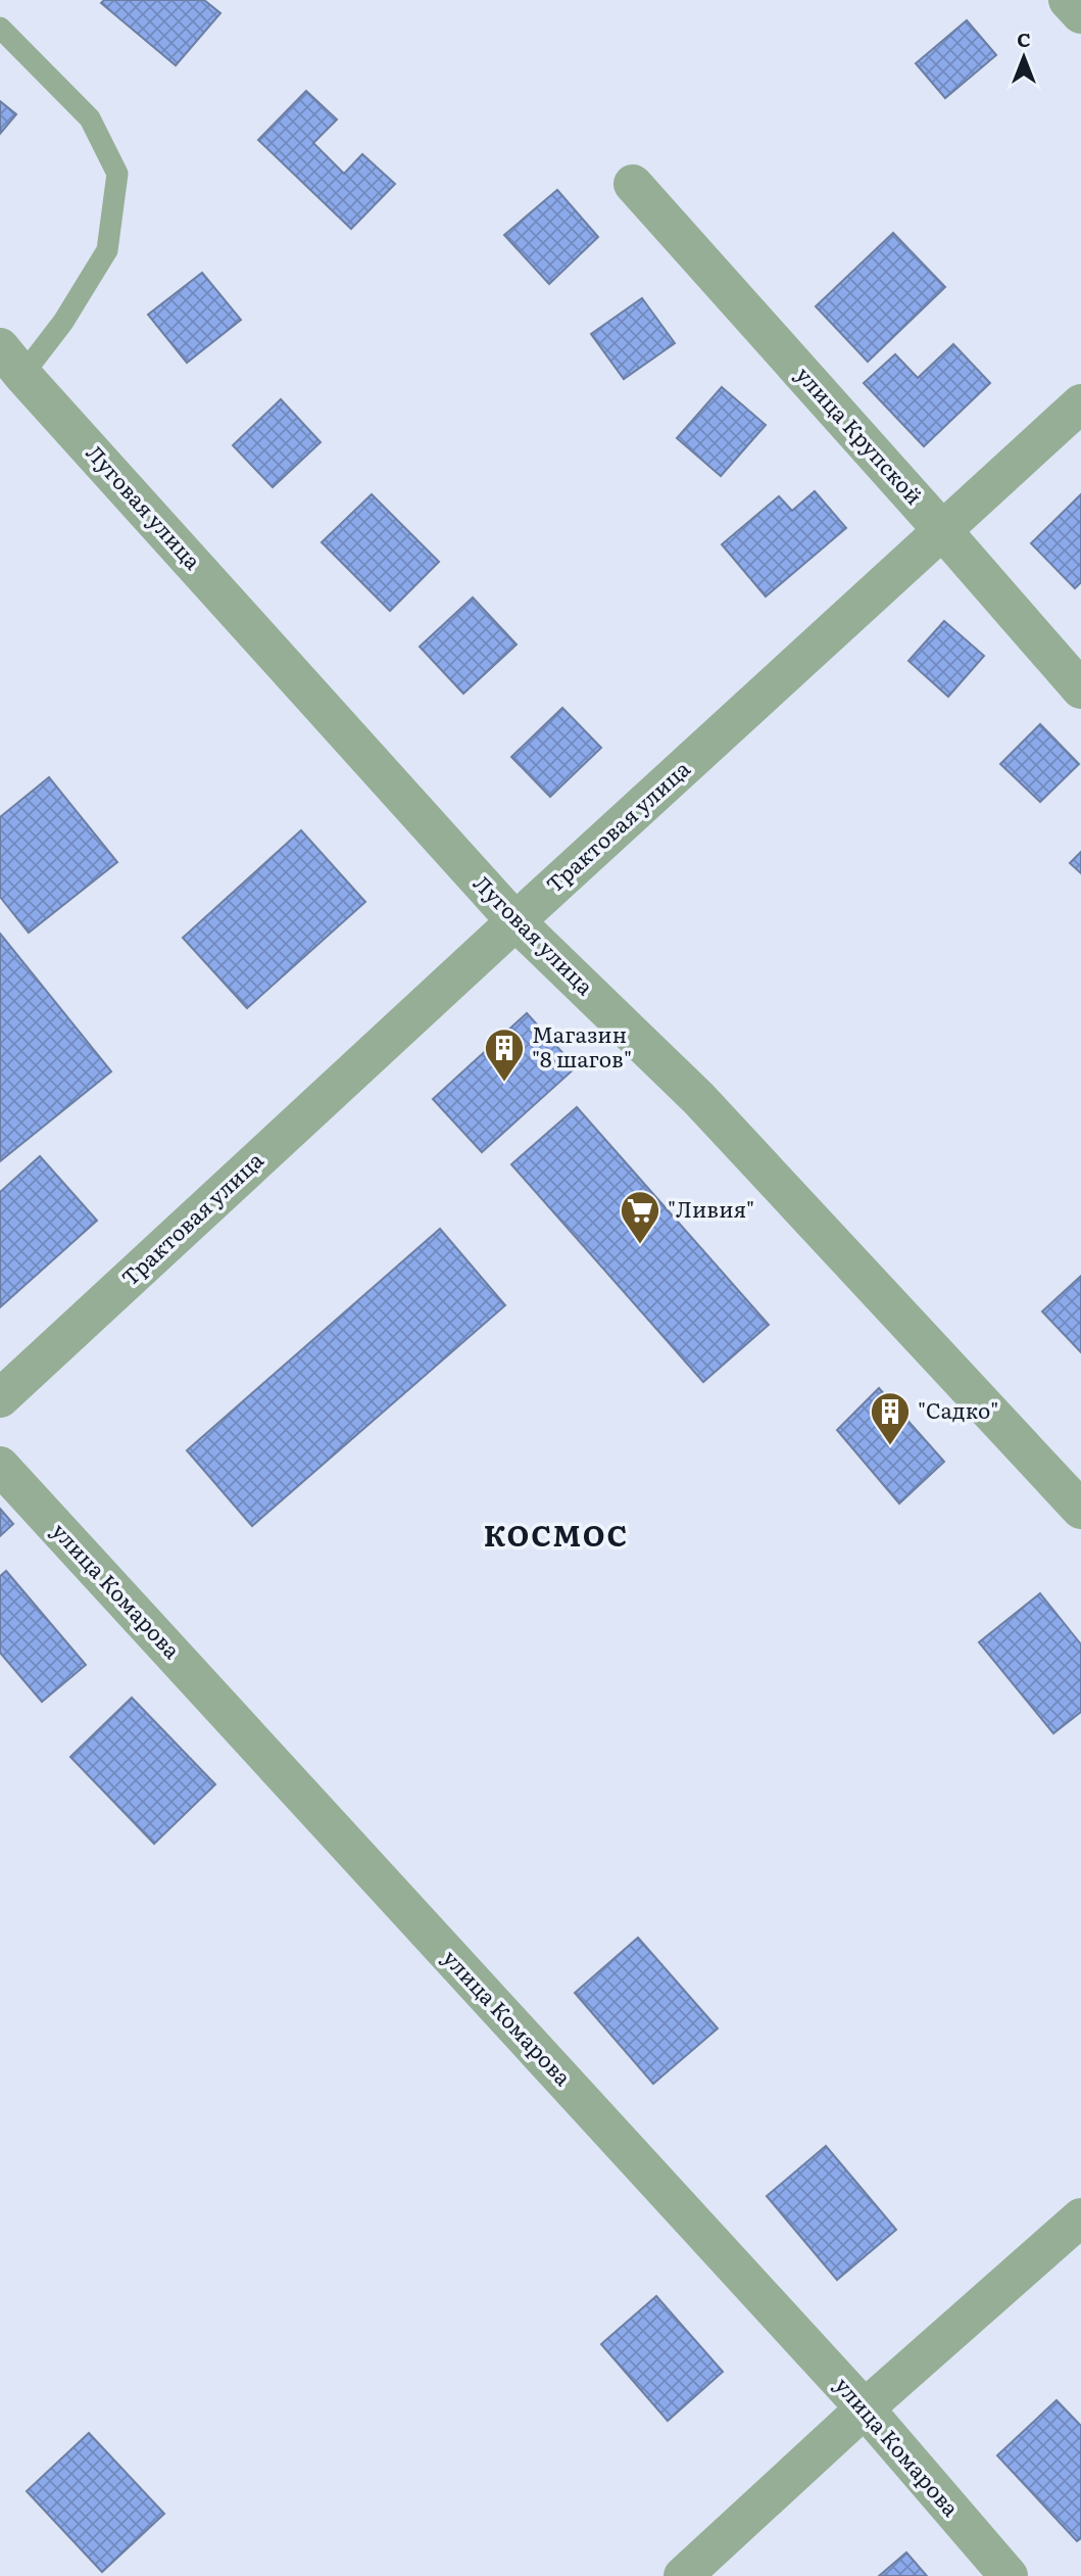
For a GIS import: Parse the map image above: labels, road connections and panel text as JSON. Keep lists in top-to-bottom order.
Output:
{
  "streets": {
    "street": [
      "улица Крупской",
      "Луговая улица",
      "Трактовая улица",
      "улица Комарова"
    ]
  },
  "crossings": [
    ["улица Крупской", "Трактовая улица"],
    ["Луговая улица", "Трактовая улица"]
  ],
  "districts": ["КОСМОС"],
  "places": {
    "building": ["Магазин \"8 шагов\"", "\"Садко\""],
    "supermarket": ["\"Ливия\""]
  },
  "north": "top"
}
